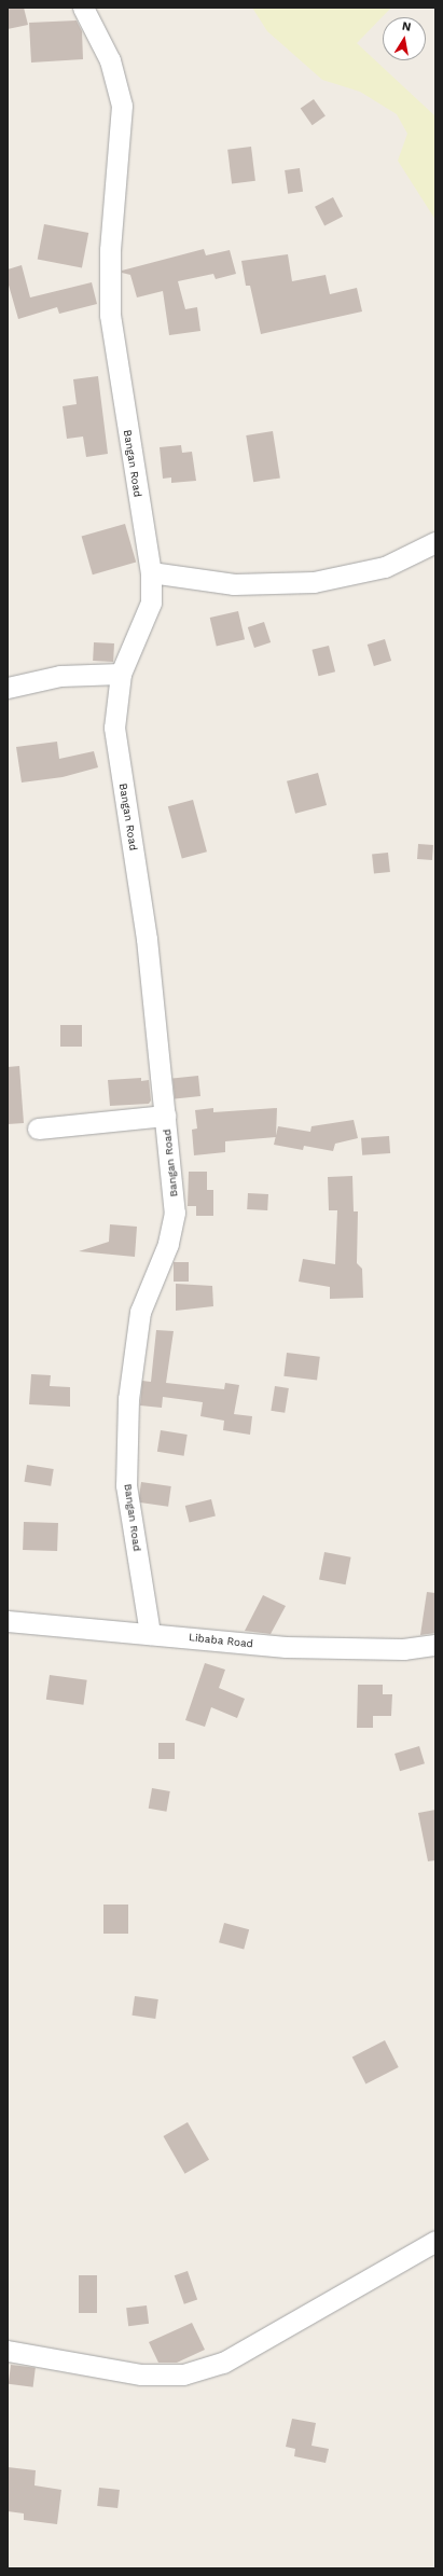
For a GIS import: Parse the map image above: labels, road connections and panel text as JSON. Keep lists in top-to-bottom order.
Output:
{
  "streets": {
    "street": ["Bangan Road", "Libaba Road"]
  },
  "crossings": [
    ["Bangan Road", "Libaba Road"]
  ],
  "north": "top"
}
